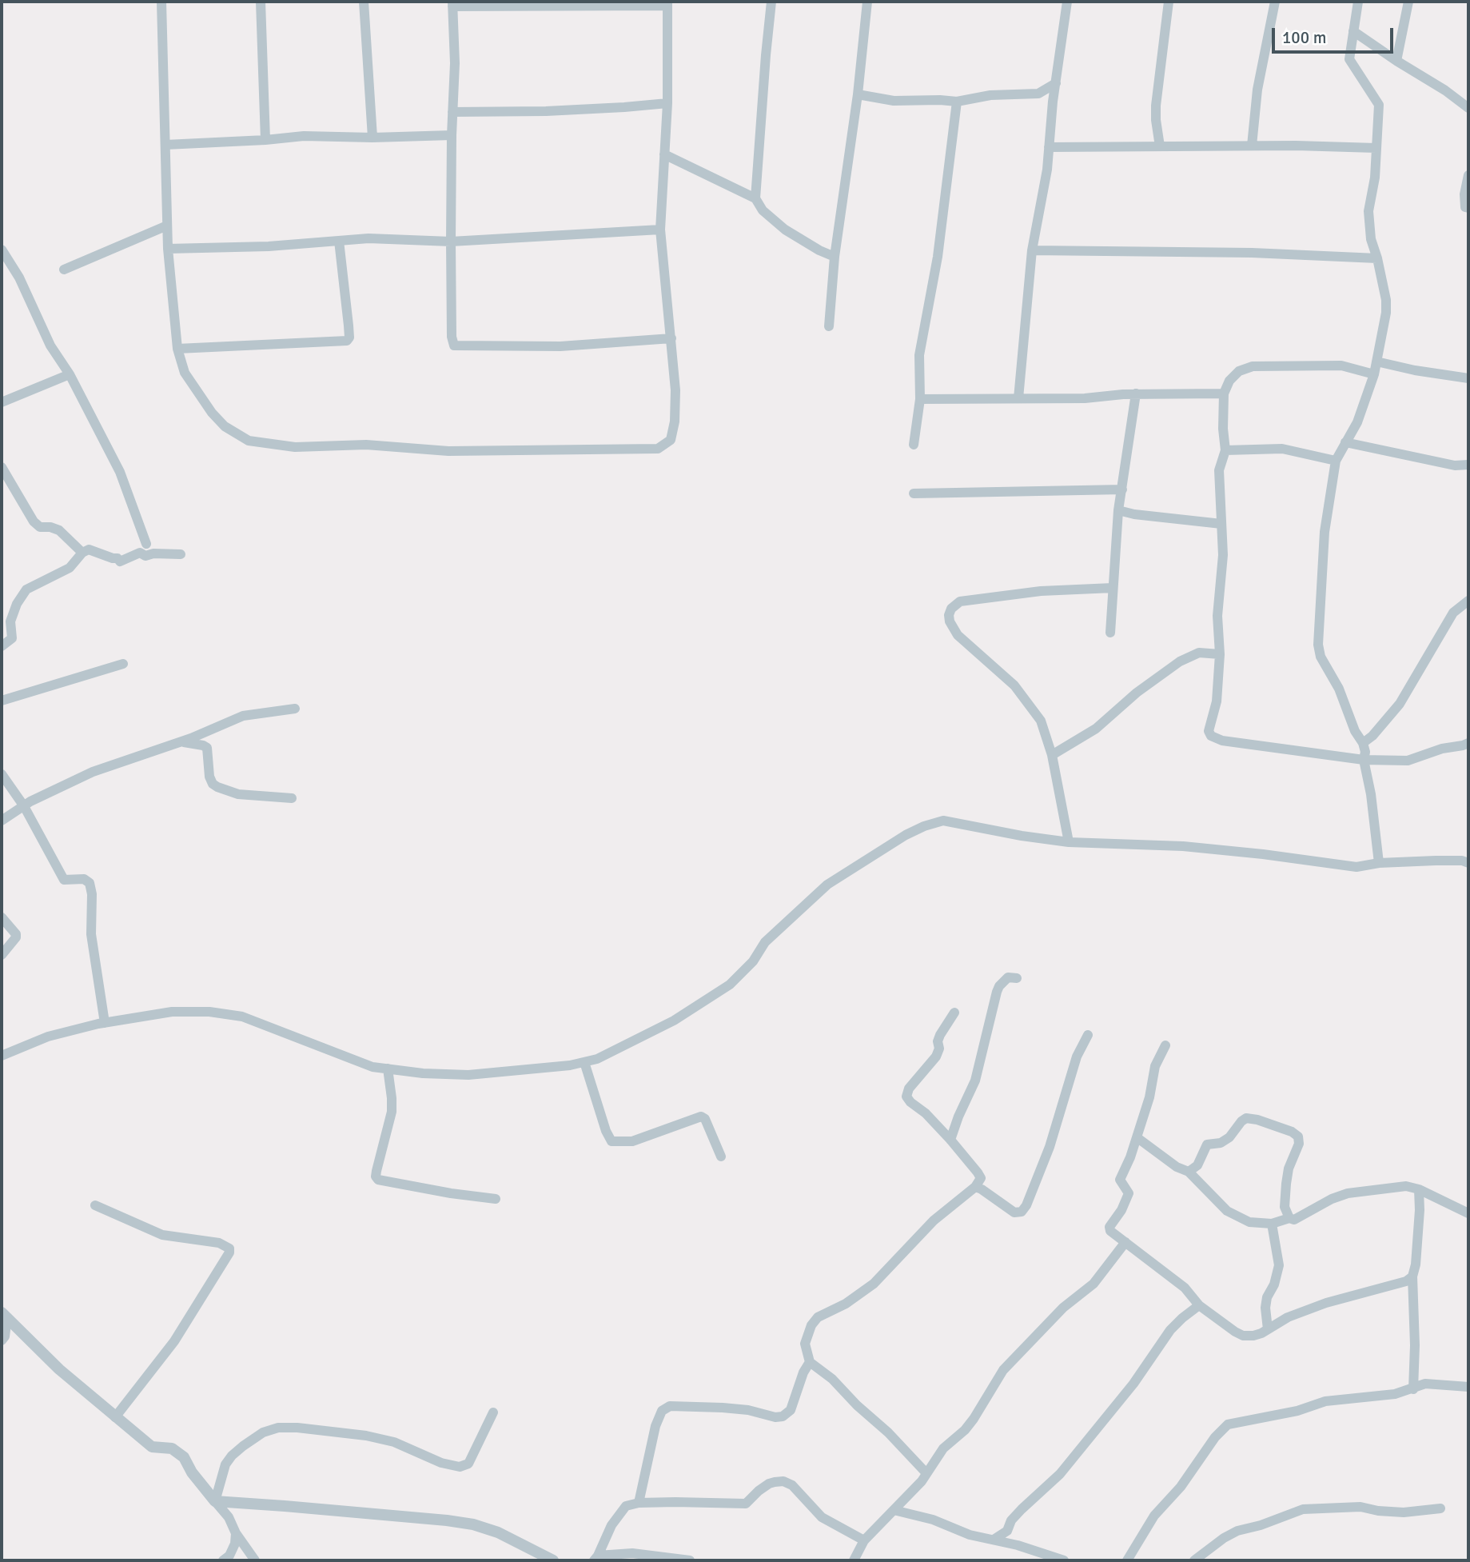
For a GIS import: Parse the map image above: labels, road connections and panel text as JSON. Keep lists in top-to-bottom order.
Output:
{
  "scale_bar": "100 m"
}
